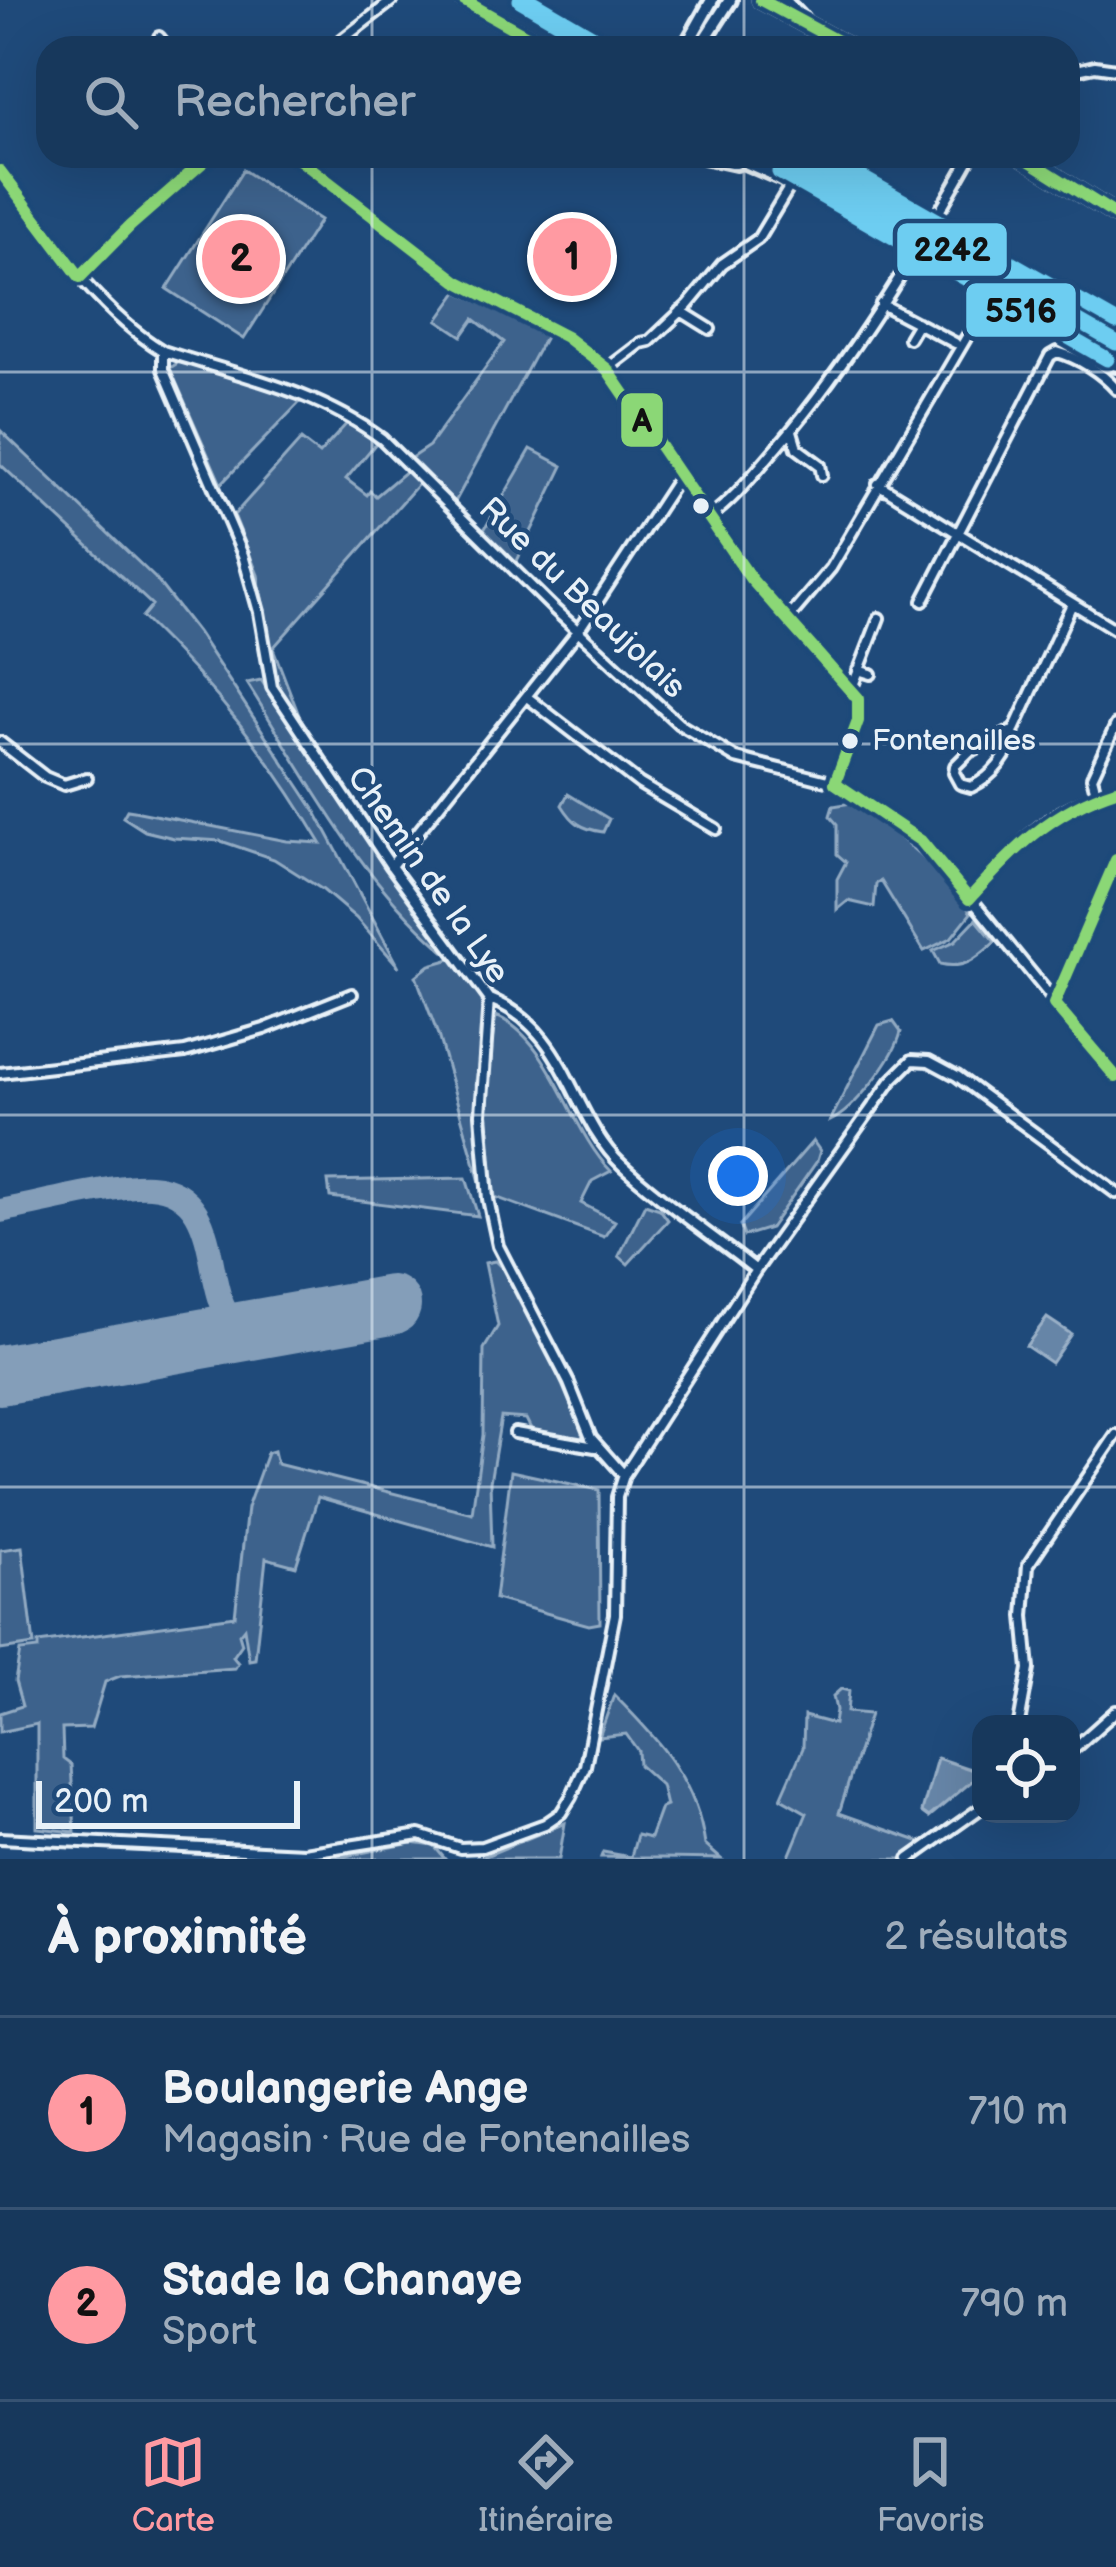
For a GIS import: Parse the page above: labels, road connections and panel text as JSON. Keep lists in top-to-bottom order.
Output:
{
  "streets": {
    "street": ["Rue du Beaujolais", "Chemin de la Lye"]
  },
  "crossings": [
    ["Rue du Beaujolais", "Chemin de la Lye"]
  ],
  "places": ["Fontenailles"],
  "lines": ["transit line 2242", "transit line A", "transit line 5516"],
  "scale_bar": "200 m",
  "page": {
    "search": "Rechercher",
    "pins": ["1", "2"],
    "scale": "200 m",
    "heading": ["À proximité", "2 résultats"],
    "list": [
      {
        "mark": "1",
        "name": "Boulangerie Ange",
        "note": "Magasin · Rue de Fontenailles",
        "value": "710 m"
      },
      {
        "mark": "2",
        "name": "Stade la Chanaye",
        "note": "Sport",
        "value": "790 m"
      }
    ],
    "nav": ["Carte", "Itinéraire", "Favoris"]
  }
}
